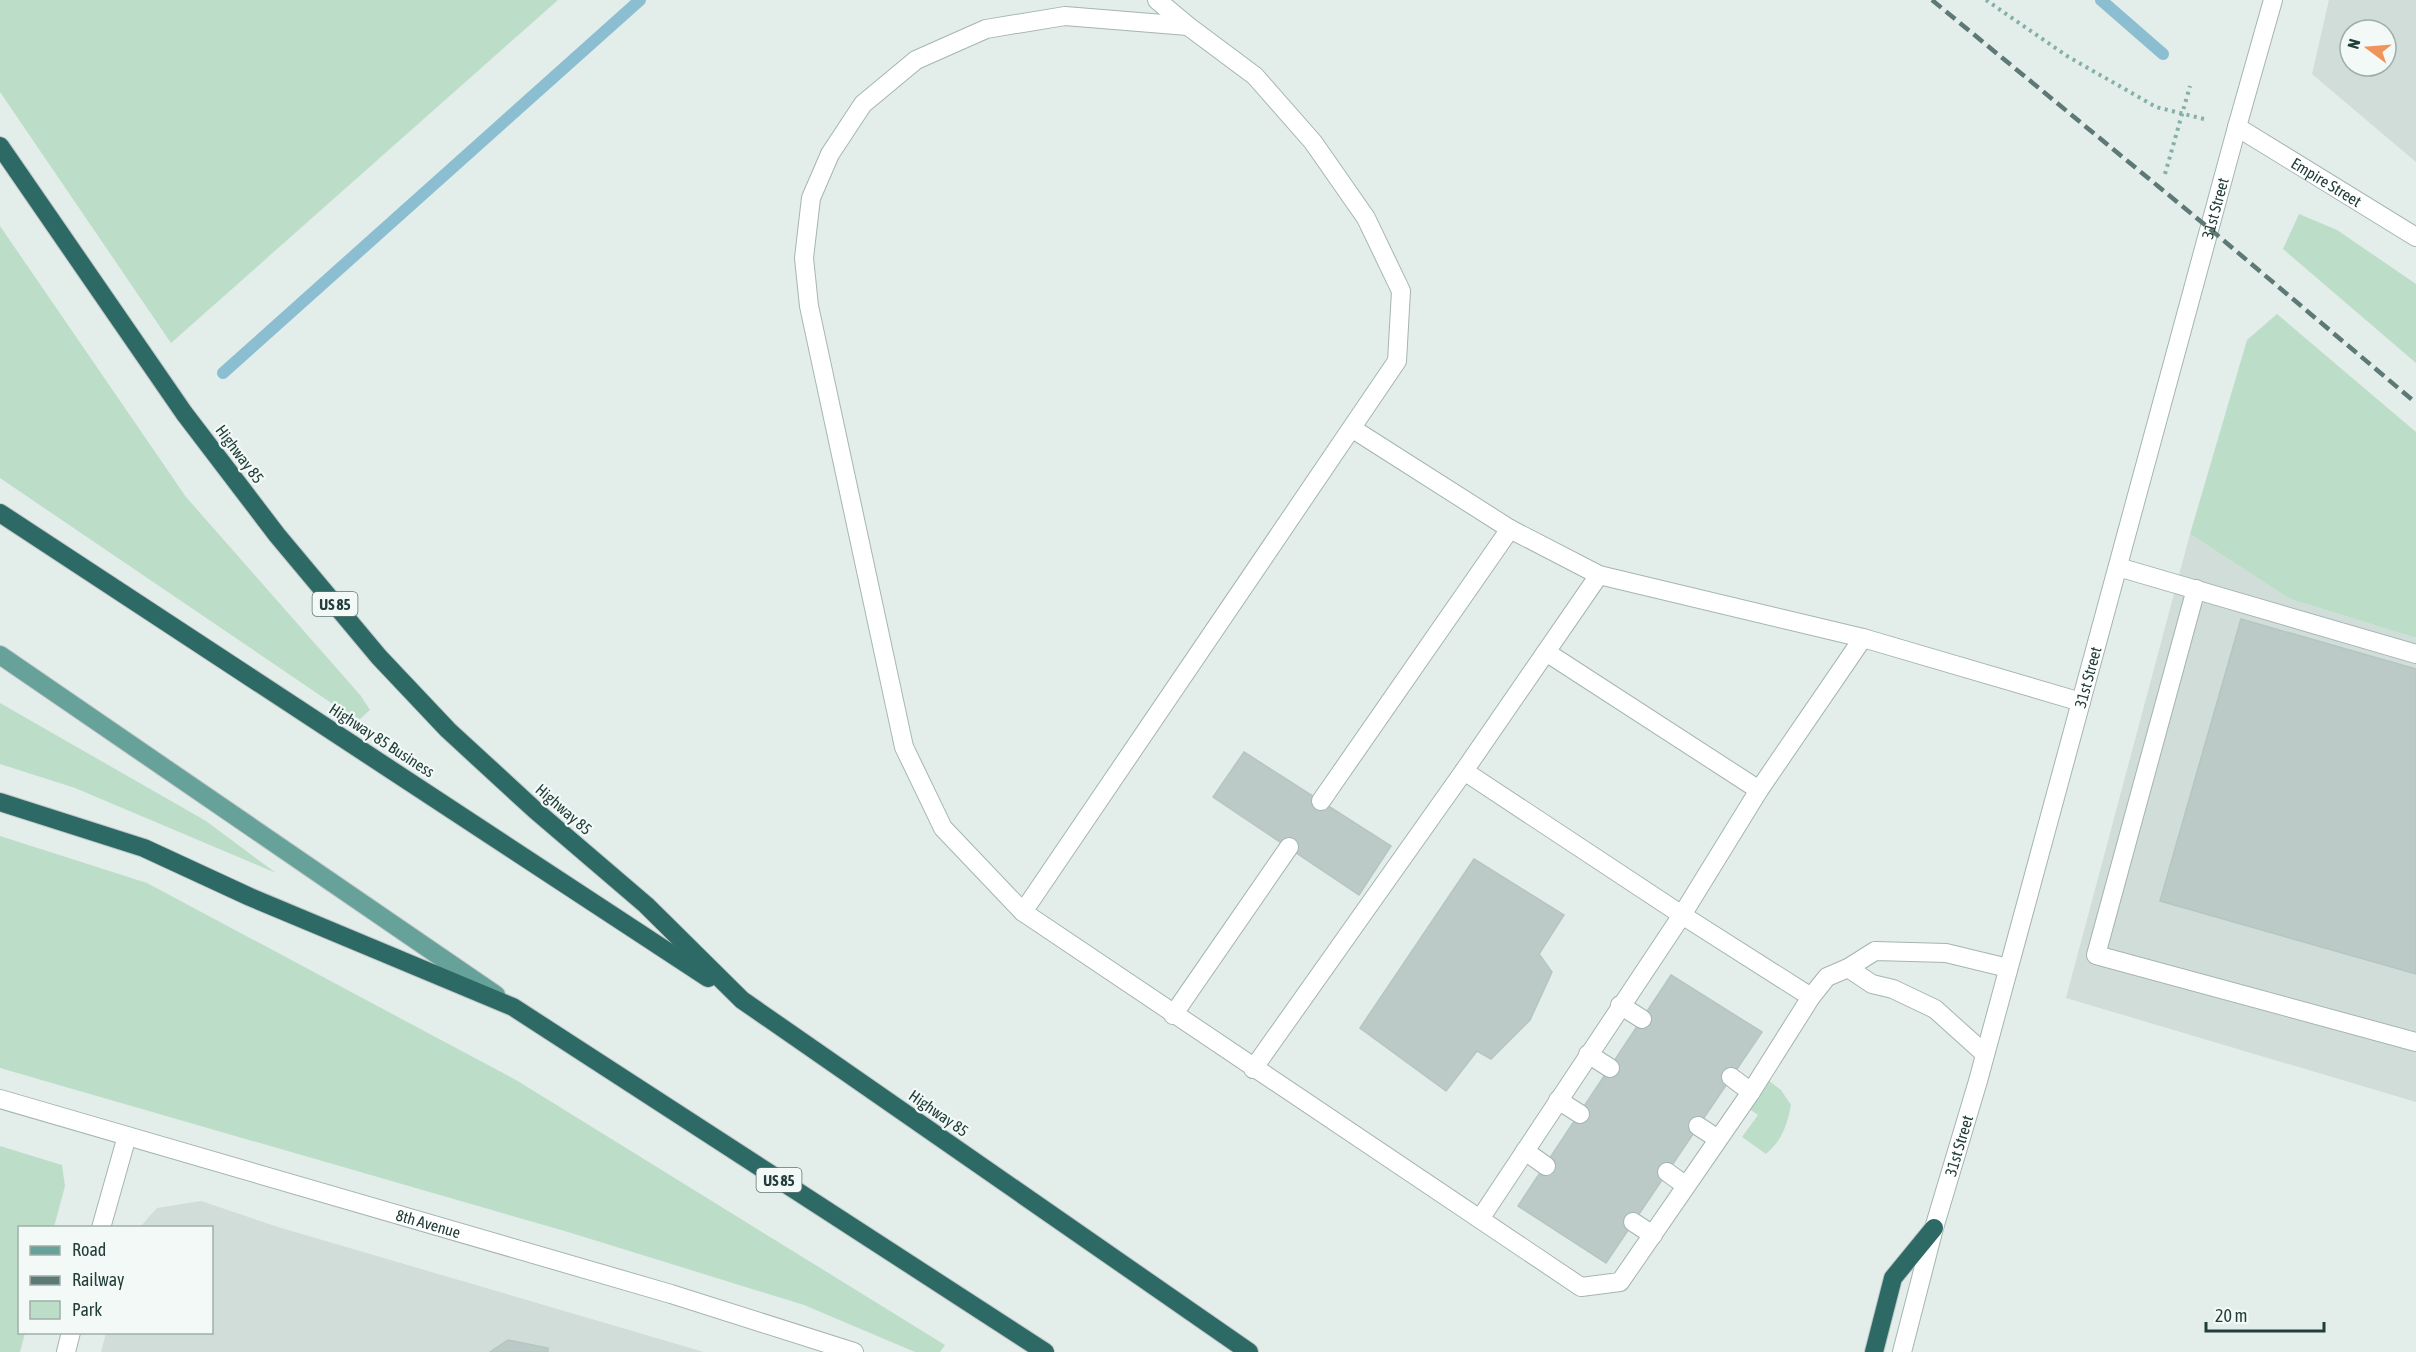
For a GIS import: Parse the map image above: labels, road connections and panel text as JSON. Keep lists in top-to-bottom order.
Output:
{
  "streets": {
    "highway": ["Highway 85", "US 85", "Highway 85 Business"],
    "street": ["Empire Street", "31st Street", "8th Avenue"]
  },
  "crossings": [
    ["Empire Street", "31st Street"],
    ["Highway 85", "Highway 85 Business"]
  ],
  "legend": ["Road", "Railway", "Park"],
  "scale_bar": "20 m",
  "north": "left"
}
